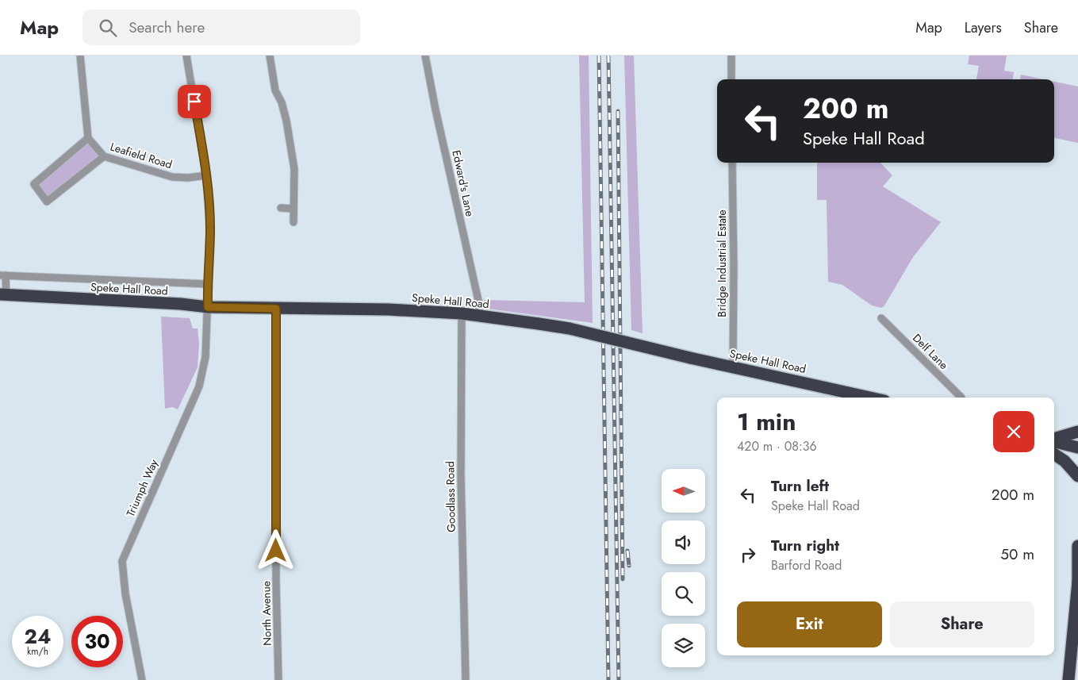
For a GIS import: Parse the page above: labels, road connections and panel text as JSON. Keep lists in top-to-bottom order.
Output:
{
  "streets": {
    "highway": ["Speke Hall Road"],
    "street": [
      "Leafield Road",
      "Edward's Lane",
      "Bridge Industrial Estate",
      "Delf Lane",
      "Triumph Way",
      "Goodlass Road",
      "North Avenue"
    ]
  },
  "crossings": [
    ["Leafield Road", "Triumph Way"],
    ["Edward's Lane", "Speke Hall Road"],
    ["Bridge Industrial Estate", "Speke Hall Road"],
    ["Speke Hall Road", "Triumph Way"],
    ["Speke Hall Road", "Goodlass Road"],
    ["Speke Hall Road", "North Avenue"]
  ],
  "north": "left",
  "page": {
    "header": "Map",
    "search": "Search here",
    "nav": ["Map", "Layers", "Share"],
    "turn": ["200 m", "Speke Hall Road"],
    "heading": ["1 min", "420 m · 08:36"],
    "list": [
      {
        "name": "Turn left",
        "note": "Speke Hall Road",
        "value": "200 m"
      },
      {
        "name": "Turn right",
        "note": "Barford Road",
        "value": "50 m"
      }
    ],
    "buttons": ["Exit", "Share"],
    "speed": "24 km/h",
    "limit": "30"
  }
}
